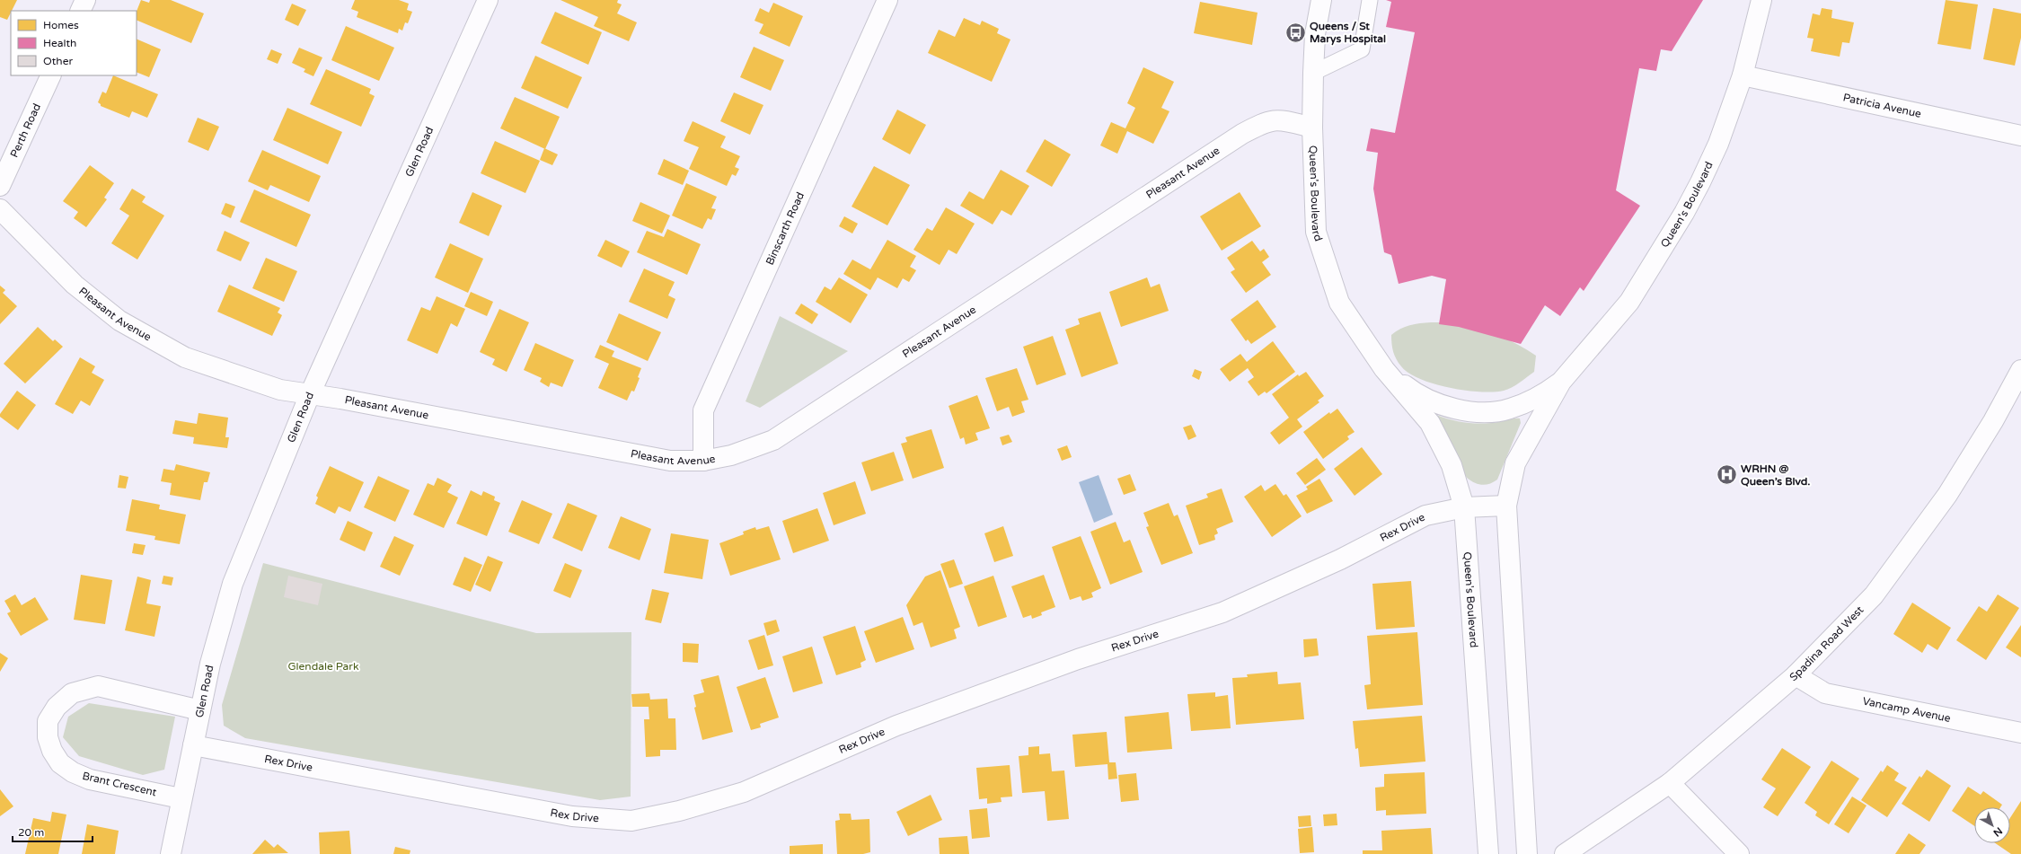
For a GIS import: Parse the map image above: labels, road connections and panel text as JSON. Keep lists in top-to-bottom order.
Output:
{
  "streets": {
    "street": [
      "Patricia Avenue",
      "Perth Road",
      "Glen Road",
      "Pleasant Avenue",
      "Queen's Boulevard",
      "Binscarth Road",
      "Rex Drive",
      "Spadina Road West",
      "Vancamp Avenue",
      "Brant Crescent"
    ]
  },
  "crossings": [
    ["Patricia Avenue", "Queen's Boulevard"],
    ["Glen Road", "Pleasant Avenue"],
    ["Glen Road", "Rex Drive"],
    ["Glen Road", "Brant Crescent"],
    ["Pleasant Avenue", "Queen's Boulevard"],
    ["Pleasant Avenue", "Binscarth Road"],
    ["Queen's Boulevard", "Rex Drive"],
    ["Spadina Road West", "Vancamp Avenue"]
  ],
  "parks": ["Glendale Park"],
  "places": {
    "bus stop": ["Queens / St Marys Hospital"],
    "hospital": ["WRHN @ Queen’s Blvd."]
  },
  "legend": ["Homes", "Health", "Other"],
  "scale_bar": "20 m",
  "north": "bottom right"
}
